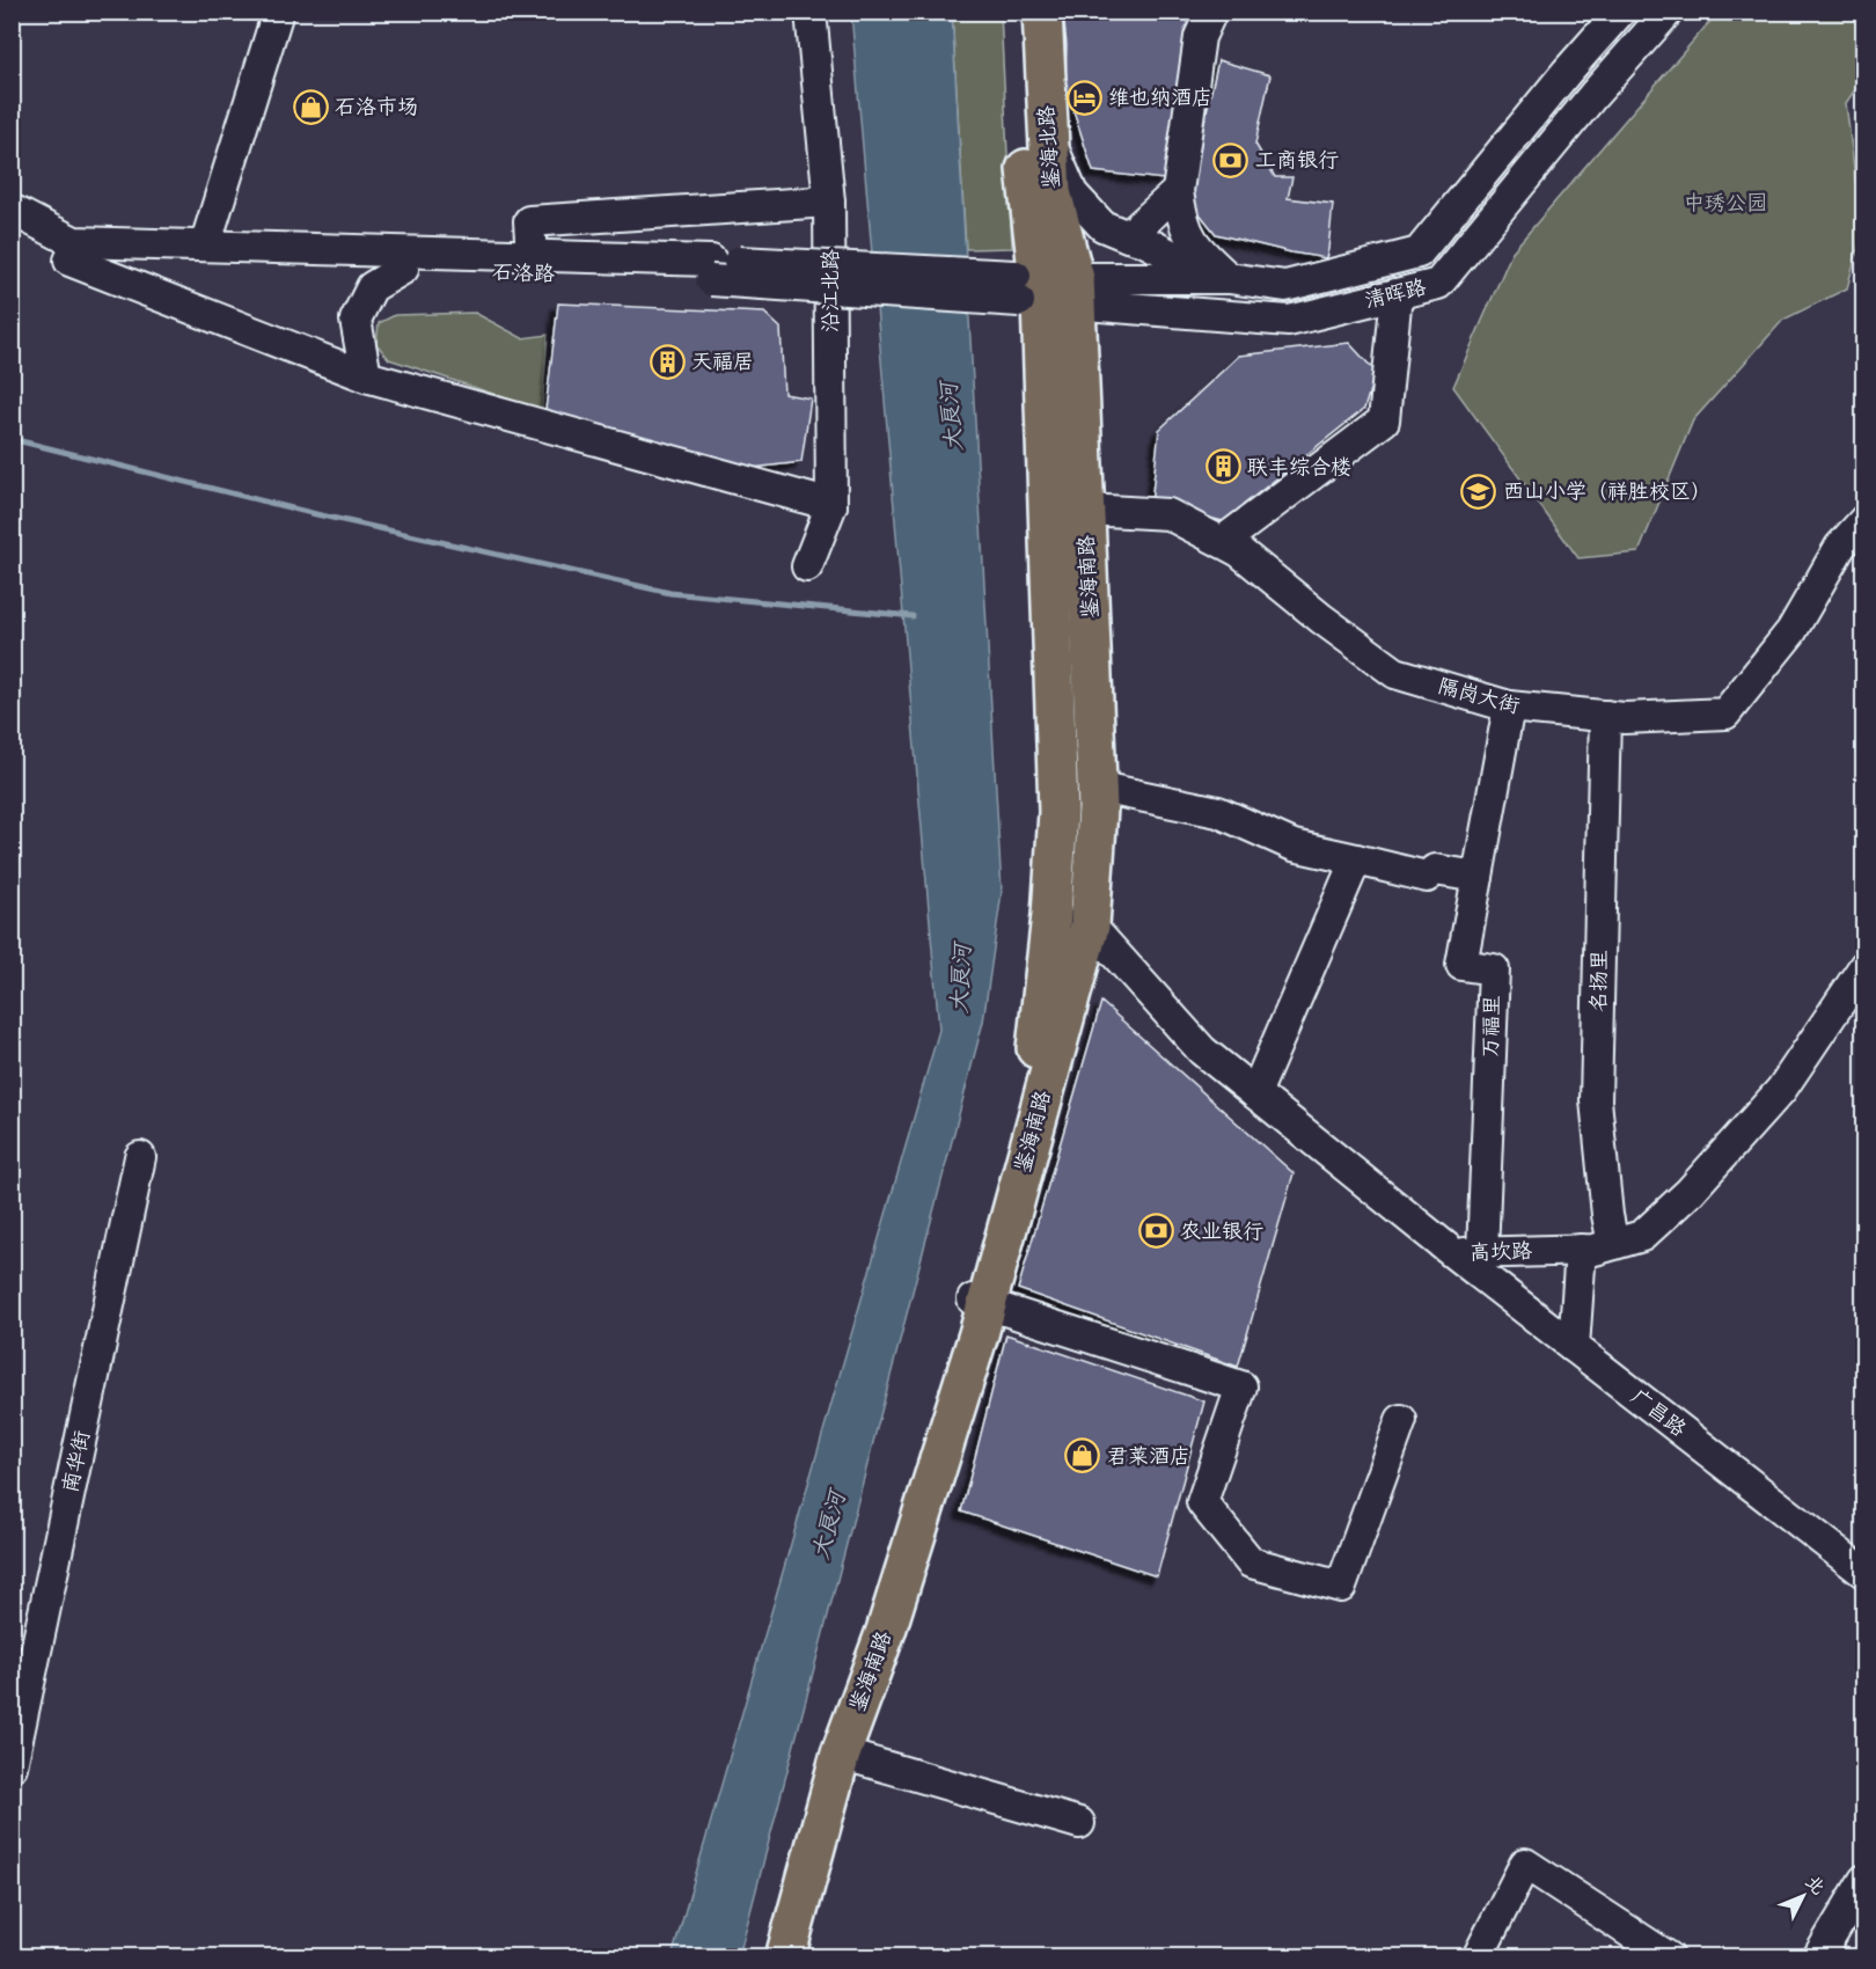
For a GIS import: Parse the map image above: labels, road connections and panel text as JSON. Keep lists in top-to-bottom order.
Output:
{
  "streets": {
    "main road": ["鉴海北路", "鉴海南路"],
    "street": [
      "石洛路",
      "沿江北路",
      "清晖路",
      "隔岗大街",
      "名扬里",
      "万福里",
      "高坎路",
      "广昌路",
      "南华街"
    ]
  },
  "crossings": [
    ["鉴海北路", "石洛路"],
    ["鉴海北路", "清晖路"],
    ["鉴海北路", "鉴海南路"],
    ["石洛路", "清晖路"],
    ["石洛路", "鉴海南路"],
    ["清晖路", "鉴海南路"],
    ["鉴海南路", "隔岗大街"],
    ["鉴海南路", "高坎路"],
    ["隔岗大街", "名扬里"],
    ["隔岗大街", "万福里"],
    ["名扬里", "高坎路"],
    ["万福里", "高坎路"],
    ["万福里", "广昌路"],
    ["高坎路", "广昌路"]
  ],
  "water": ["大良河"],
  "parks": ["中琇公园"],
  "places": {
    "hotel": ["维也纳酒店"],
    "shop": ["石洛市场", "君莱酒店"],
    "bank": ["工商银行", "农业银行"],
    "building": ["天福居", "联丰综合楼"],
    "school or university": ["西山小学（祥胜校区）"]
  },
  "north": "top right"
}
